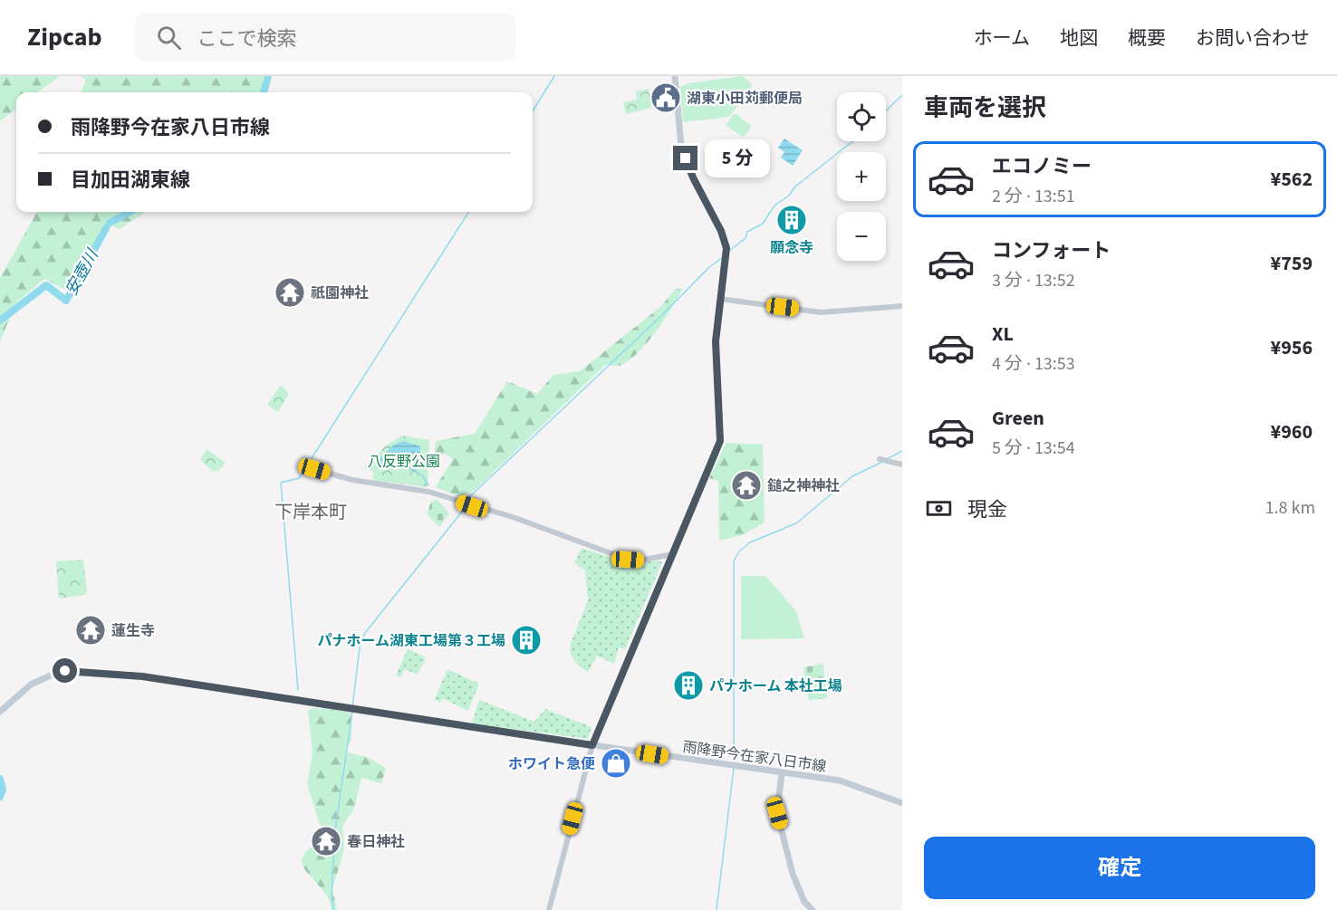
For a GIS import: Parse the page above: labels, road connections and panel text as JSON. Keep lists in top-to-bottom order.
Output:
{
  "streets": {
    "main road": ["雨降野今在家八日市線"]
  },
  "districts": ["下岸本町"],
  "water": ["安壺川"],
  "parks": ["八反野公園"],
  "places": {
    "public building": ["湖東小田苅郵便局"],
    "building": ["願念寺", "パナホーム湖東工場第３工場", "パナホーム 本社工場"],
    "temple": [
      "祇園神社",
      "鎚之神神社",
      "蓮生寺",
      "春日神社"
    ],
    "shop": ["ホワイト急便"]
  },
  "page": {
    "header": "Zipcab",
    "search": "ここで検索",
    "nav": [
      "ホーム",
      "地図",
      "概要",
      "お問い合わせ"
    ],
    "heading": "車両を選択",
    "map_buttons": ["+", "−"],
    "banner": ["雨降野今在家八日市線", "目加田湖東線"],
    "bubble": "5 分",
    "list": [
      {
        "name": "エコノミー",
        "note": "2 分 · 13:51",
        "value": "¥562"
      },
      {
        "name": "コンフォート",
        "note": "3 分 · 13:52",
        "value": "¥759"
      },
      {
        "name": "XL",
        "note": "4 分 · 13:53",
        "value": "¥956"
      },
      {
        "name": "Green",
        "note": "5 分 · 13:54",
        "value": "¥960"
      }
    ],
    "pay": ["現金", "1.8 km"],
    "buttons": "確定"
  }
}
